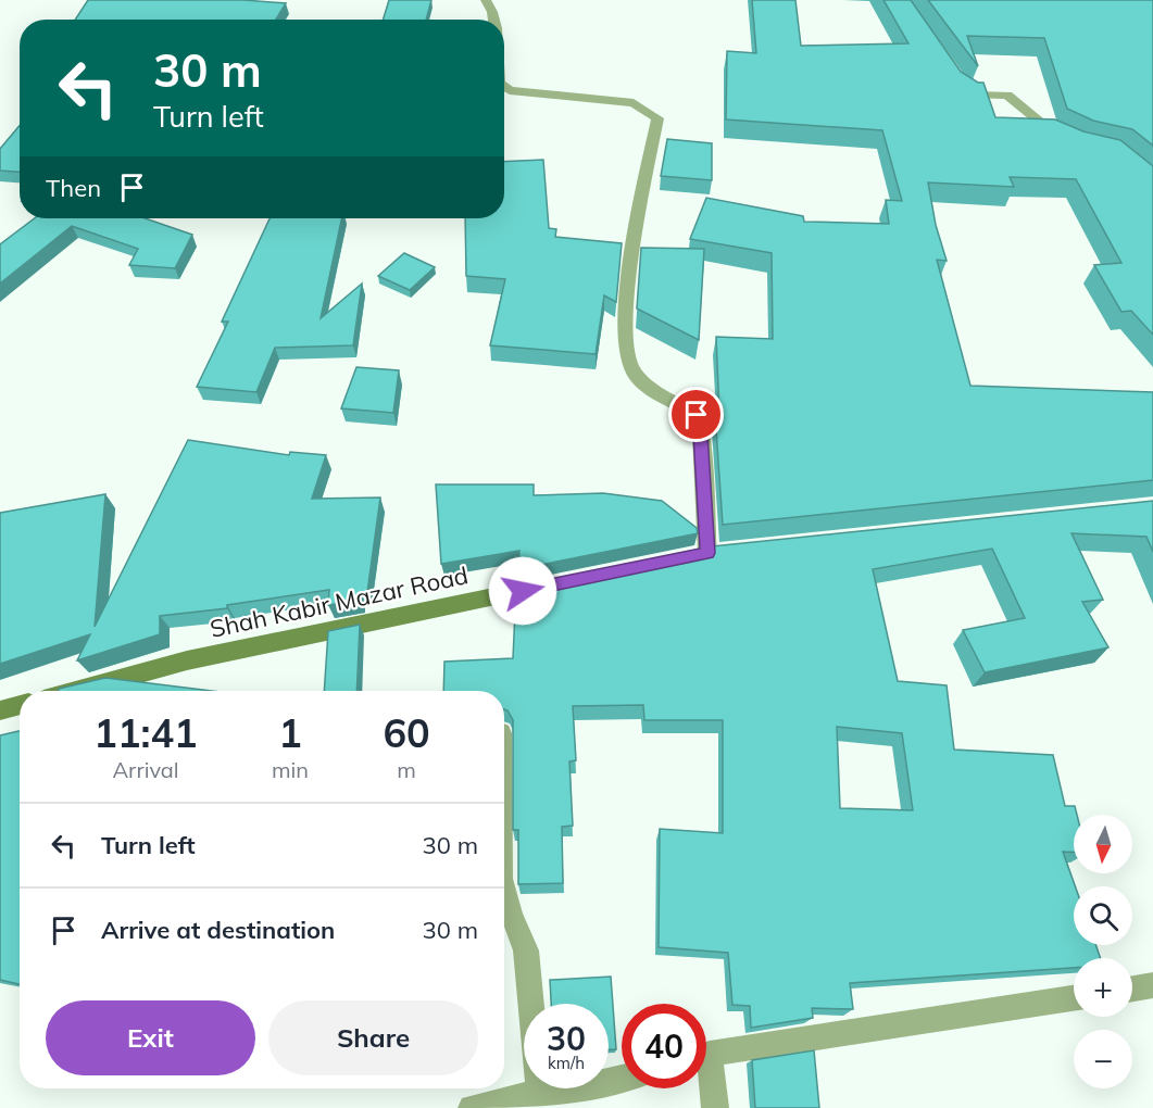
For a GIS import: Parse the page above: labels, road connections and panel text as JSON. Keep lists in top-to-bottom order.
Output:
{
  "streets": {
    "street": ["Shah Kabir Mazar Road"]
  },
  "north": "bottom",
  "page": {
    "turn": ["30 m", "Turn left"],
    "then": "Then",
    "eta": [
      "11:41",
      "Arrival",
      "1",
      "min",
      "60",
      "m"
    ],
    "list": [
      {
        "name": "Turn left",
        "value": "30 m"
      },
      {
        "name": "Arrive at destination",
        "value": "30 m"
      }
    ],
    "map_buttons": ["+", "−"],
    "buttons": ["Exit", "Share"],
    "speed": "30 km/h",
    "limit": "40"
  }
}
